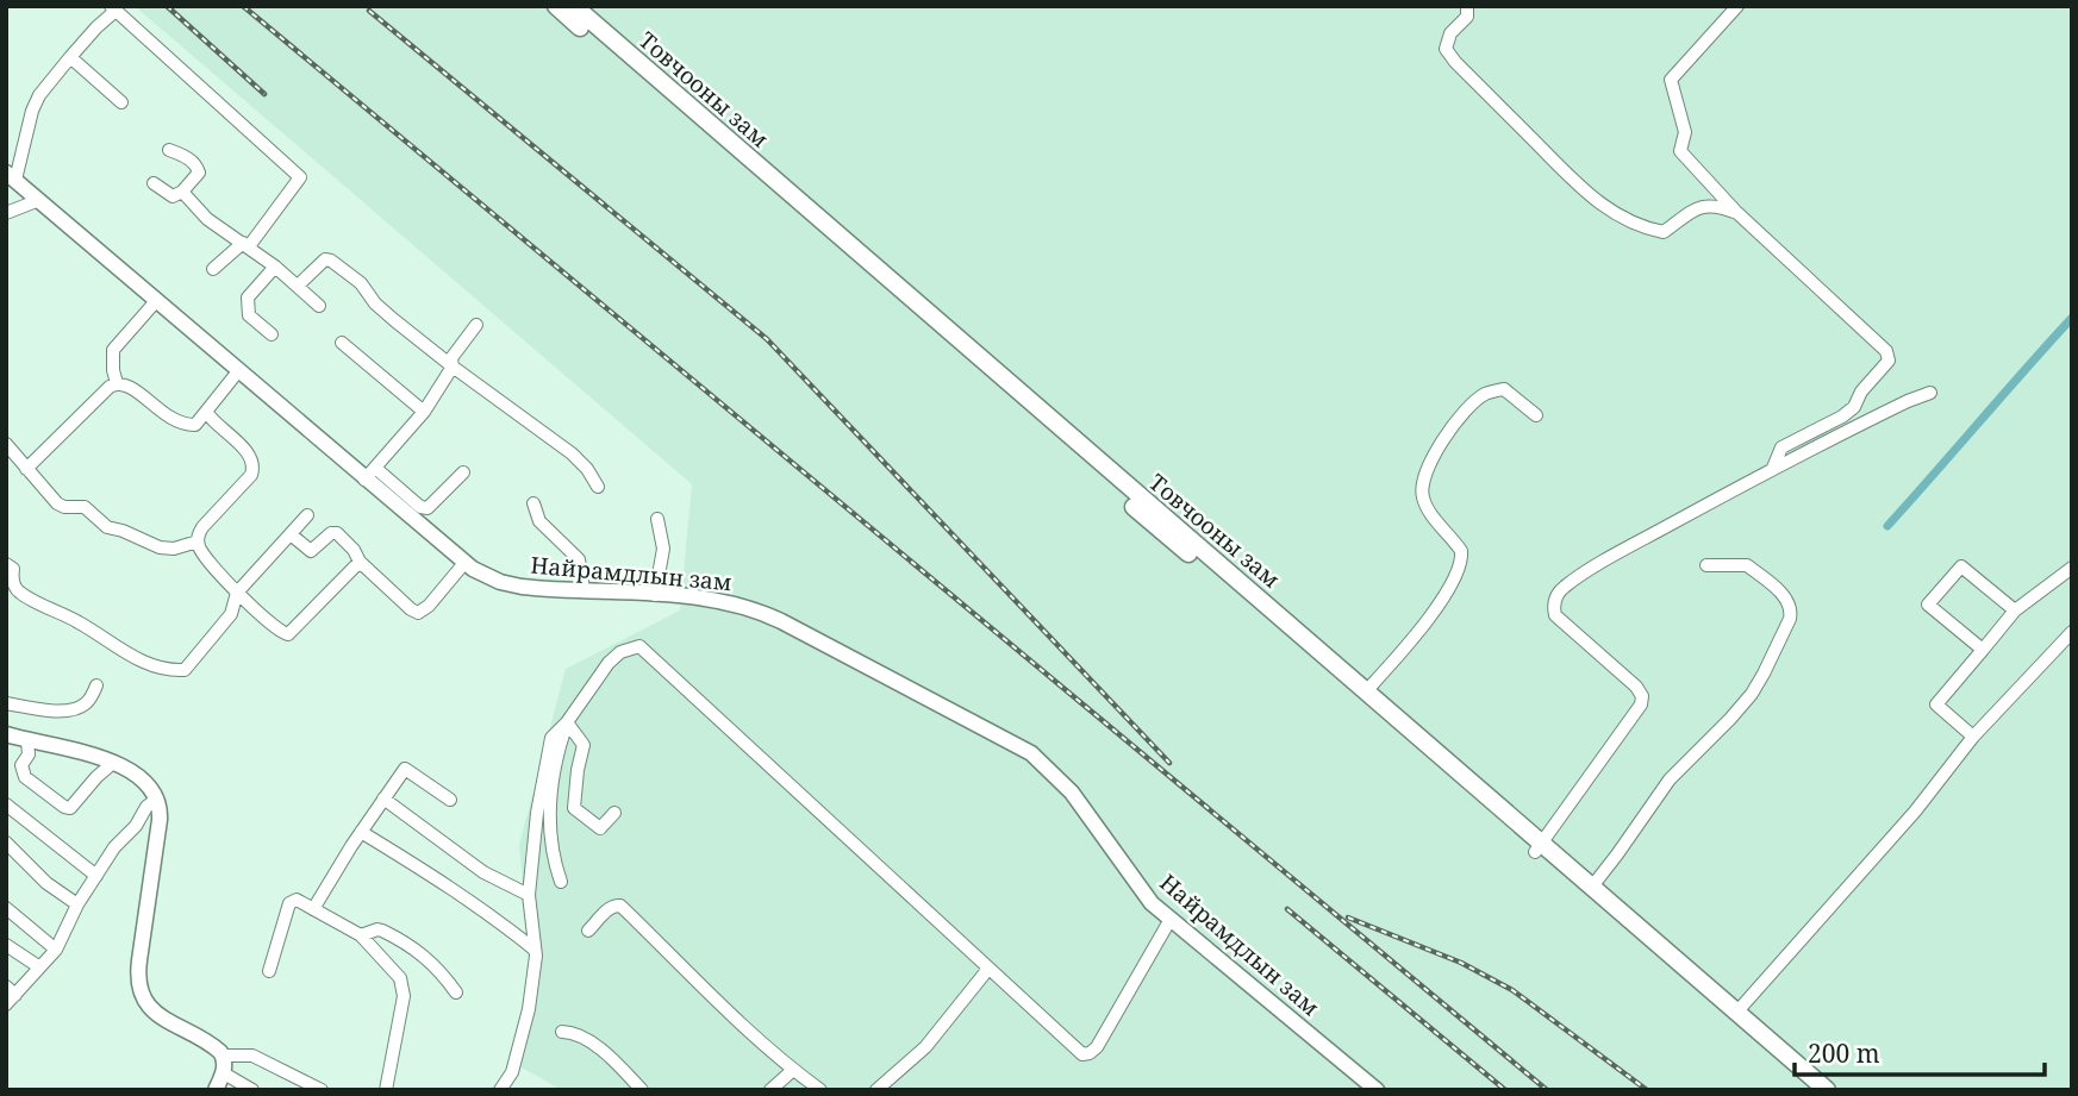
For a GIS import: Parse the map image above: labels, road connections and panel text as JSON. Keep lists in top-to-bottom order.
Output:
{
  "streets": {
    "highway": ["Товчооны зам"],
    "main road": ["Найрамдлын зам"]
  },
  "scale_bar": "200 m"
}
